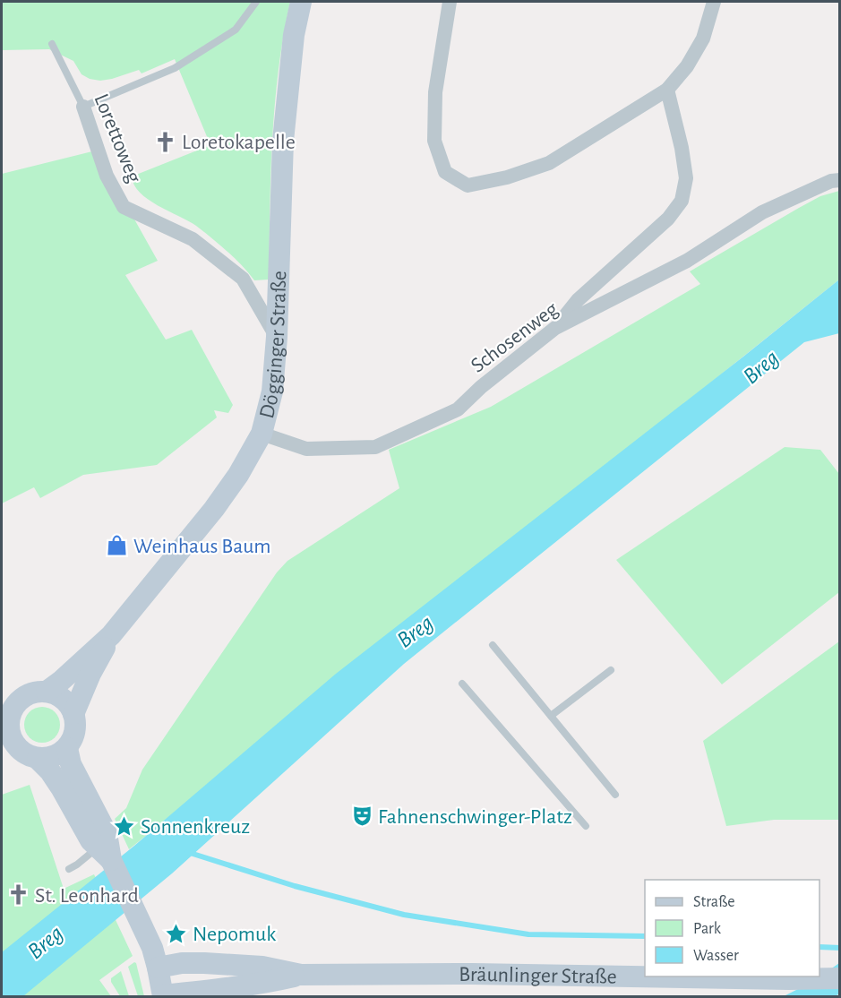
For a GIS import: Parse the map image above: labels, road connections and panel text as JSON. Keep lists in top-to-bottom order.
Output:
{
  "streets": {
    "main road": ["Dögginger Straße", "Bräunlinger Straße"],
    "street": ["Lorettoweg", "Schosenweg"]
  },
  "crossings": [
    ["Lorettoweg", "Dögginger Straße"],
    ["Schosenweg", "Dögginger Straße"]
  ],
  "water": ["Breg"],
  "places": {
    "church": ["Loretokapelle", "St. Leonhard"],
    "shop": ["Weinhaus Baum"],
    "theatre": ["Fahnenschwinger-Platz"],
    "place": ["Sonnenkreuz", "Nepomuk"]
  },
  "legend": ["Straße", "Park", "Wasser"]
}
